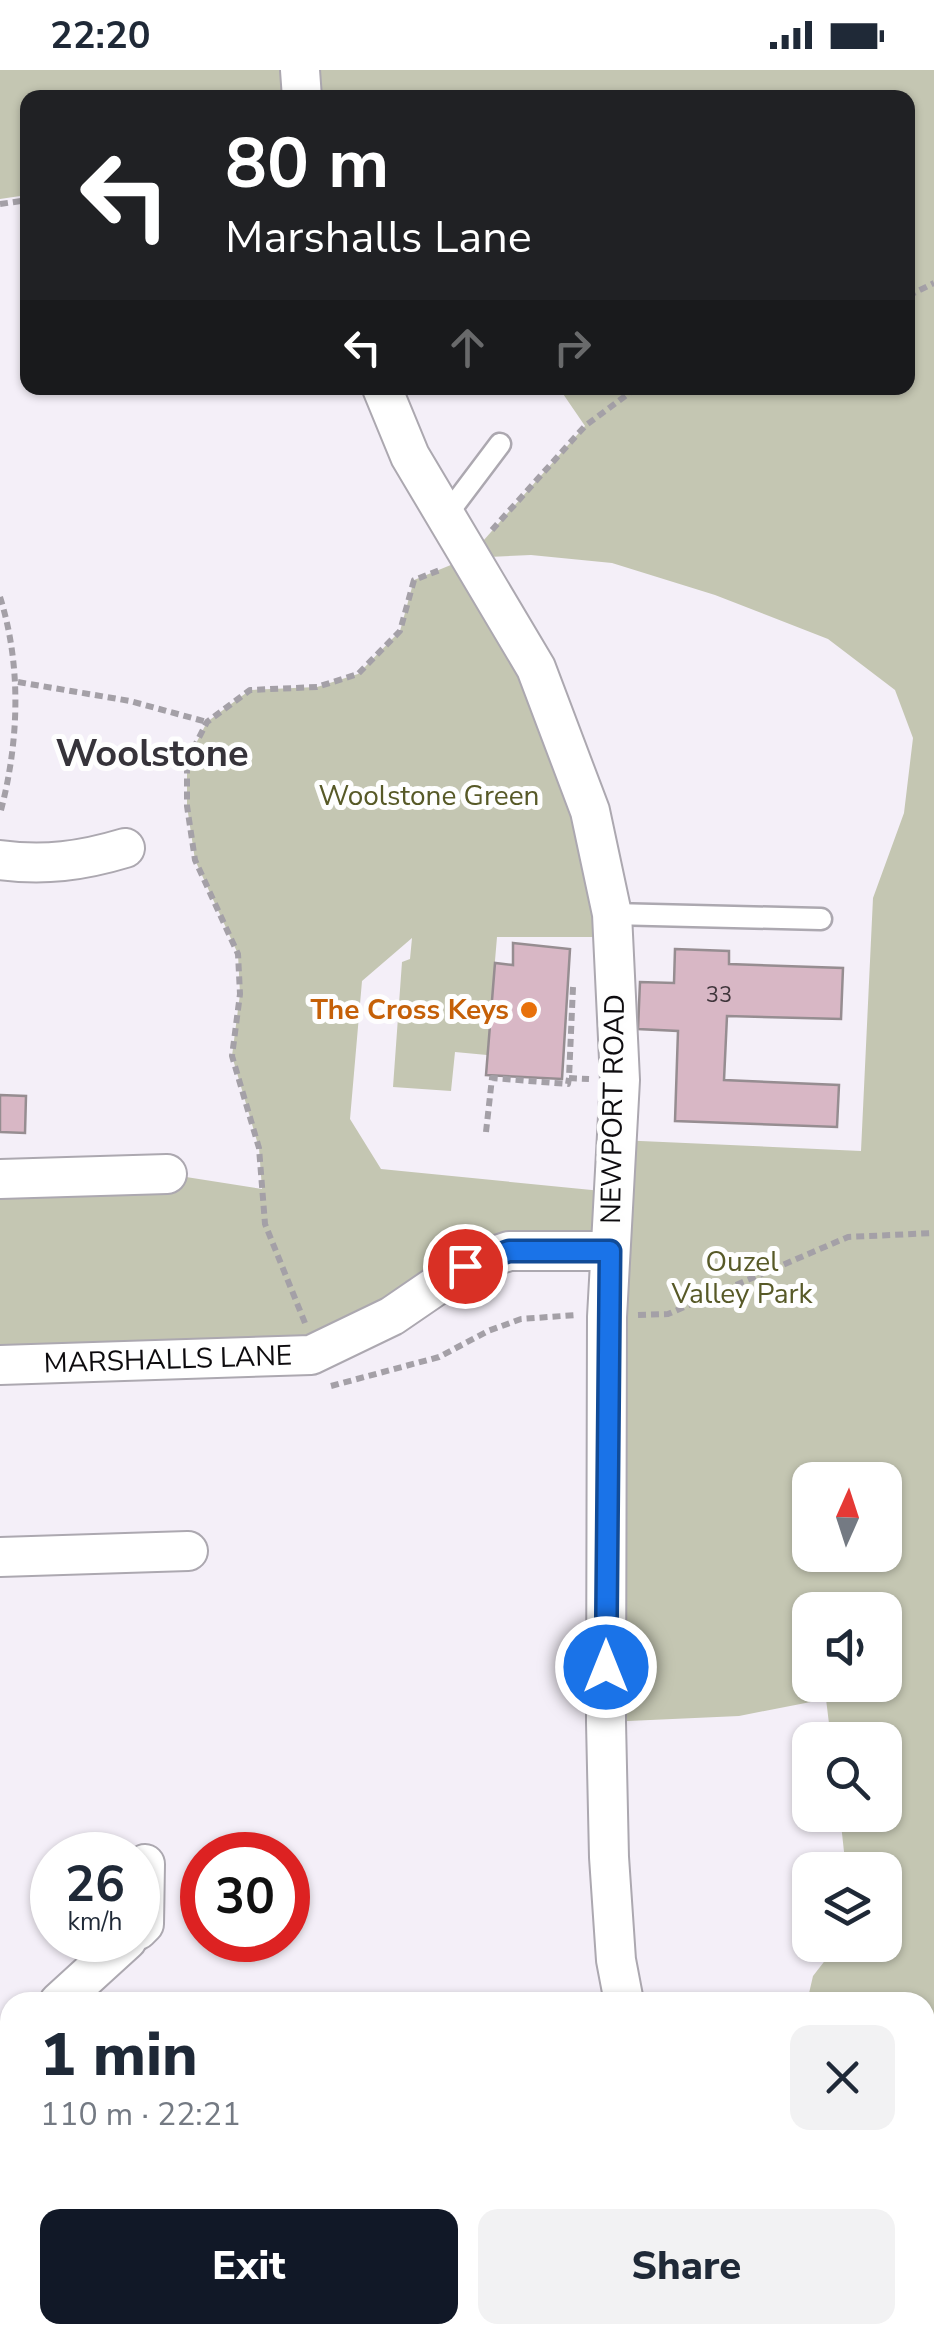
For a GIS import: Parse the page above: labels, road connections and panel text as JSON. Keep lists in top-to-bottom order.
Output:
{
  "streets": {
    "street": ["NEWPORT ROAD", "MARSHALLS LANE"]
  },
  "crossings": [
    ["NEWPORT ROAD", "MARSHALLS LANE"]
  ],
  "districts": ["Woolstone"],
  "parks": ["Woolstone Green", "Ouzel Valley Park"],
  "places": ["The Cross Keys"],
  "house_numbers": ["33"],
  "north": "top",
  "page": {
    "status": "22:20",
    "turn": ["80 m", "Marshalls Lane"],
    "speed": "26 km/h",
    "limit": "30",
    "heading": ["1 min", "110 m · 22:21"],
    "buttons": ["Exit", "Share"]
  }
}
